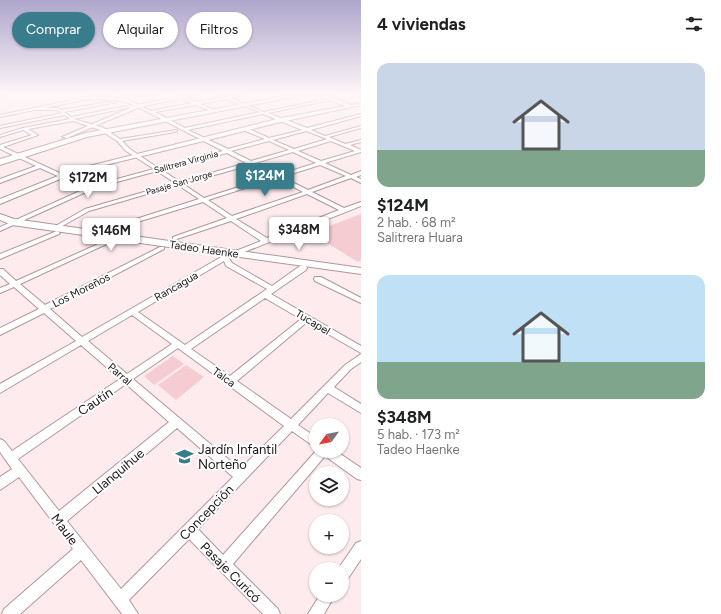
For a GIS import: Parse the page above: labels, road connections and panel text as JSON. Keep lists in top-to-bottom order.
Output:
{
  "streets": {
    "main road": ["Tadeo Haenke"],
    "street": [
      "Salitrera Virginia",
      "Pasaje San Jorge",
      "Rancagua",
      "Los Moreños",
      "Tucapel",
      "Parral",
      "Talca",
      "Cautín",
      "Llanquihue",
      "Concepción",
      "Maule",
      "Pasaje Curicó"
    ]
  },
  "crossings": [
    ["Salitrera Virginia", "Tadeo Haenke"],
    ["Pasaje San Jorge", "Tadeo Haenke"],
    ["Tadeo Haenke", "Rancagua"],
    ["Tadeo Haenke", "Los Moreños"],
    ["Tadeo Haenke", "Tucapel"],
    ["Tadeo Haenke", "Cautín"],
    ["Rancagua", "Tucapel"],
    ["Rancagua", "Parral"],
    ["Rancagua", "Talca"],
    ["Los Moreños", "Parral"],
    ["Tucapel", "Cautín"],
    ["Parral", "Cautín"],
    ["Parral", "Llanquihue"],
    ["Parral", "Concepción"],
    ["Talca", "Cautín"],
    ["Talca", "Concepción"],
    ["Cautín", "Maule"],
    ["Llanquihue", "Maule"],
    ["Concepción", "Maule"],
    ["Concepción", "Pasaje Curicó"]
  ],
  "places": {
    "school or university": ["Jardín Infantil Norteño"]
  },
  "north": "bottom left",
  "page": {
    "heading": "4 viviendas",
    "chip": ["Comprar", "Alquilar", "Filtros"],
    "list": [
      {
        "name": "$124M",
        "note": "2 hab. · 68 m² · Salitrera Huara"
      },
      {
        "name": "$348M",
        "note": "5 hab. · 173 m² · Tadeo Haenke"
      }
    ],
    "price": [
      "$124M",
      "$172M",
      "$348M",
      "$146M"
    ],
    "map_buttons": ["+", "−"]
  }
}
